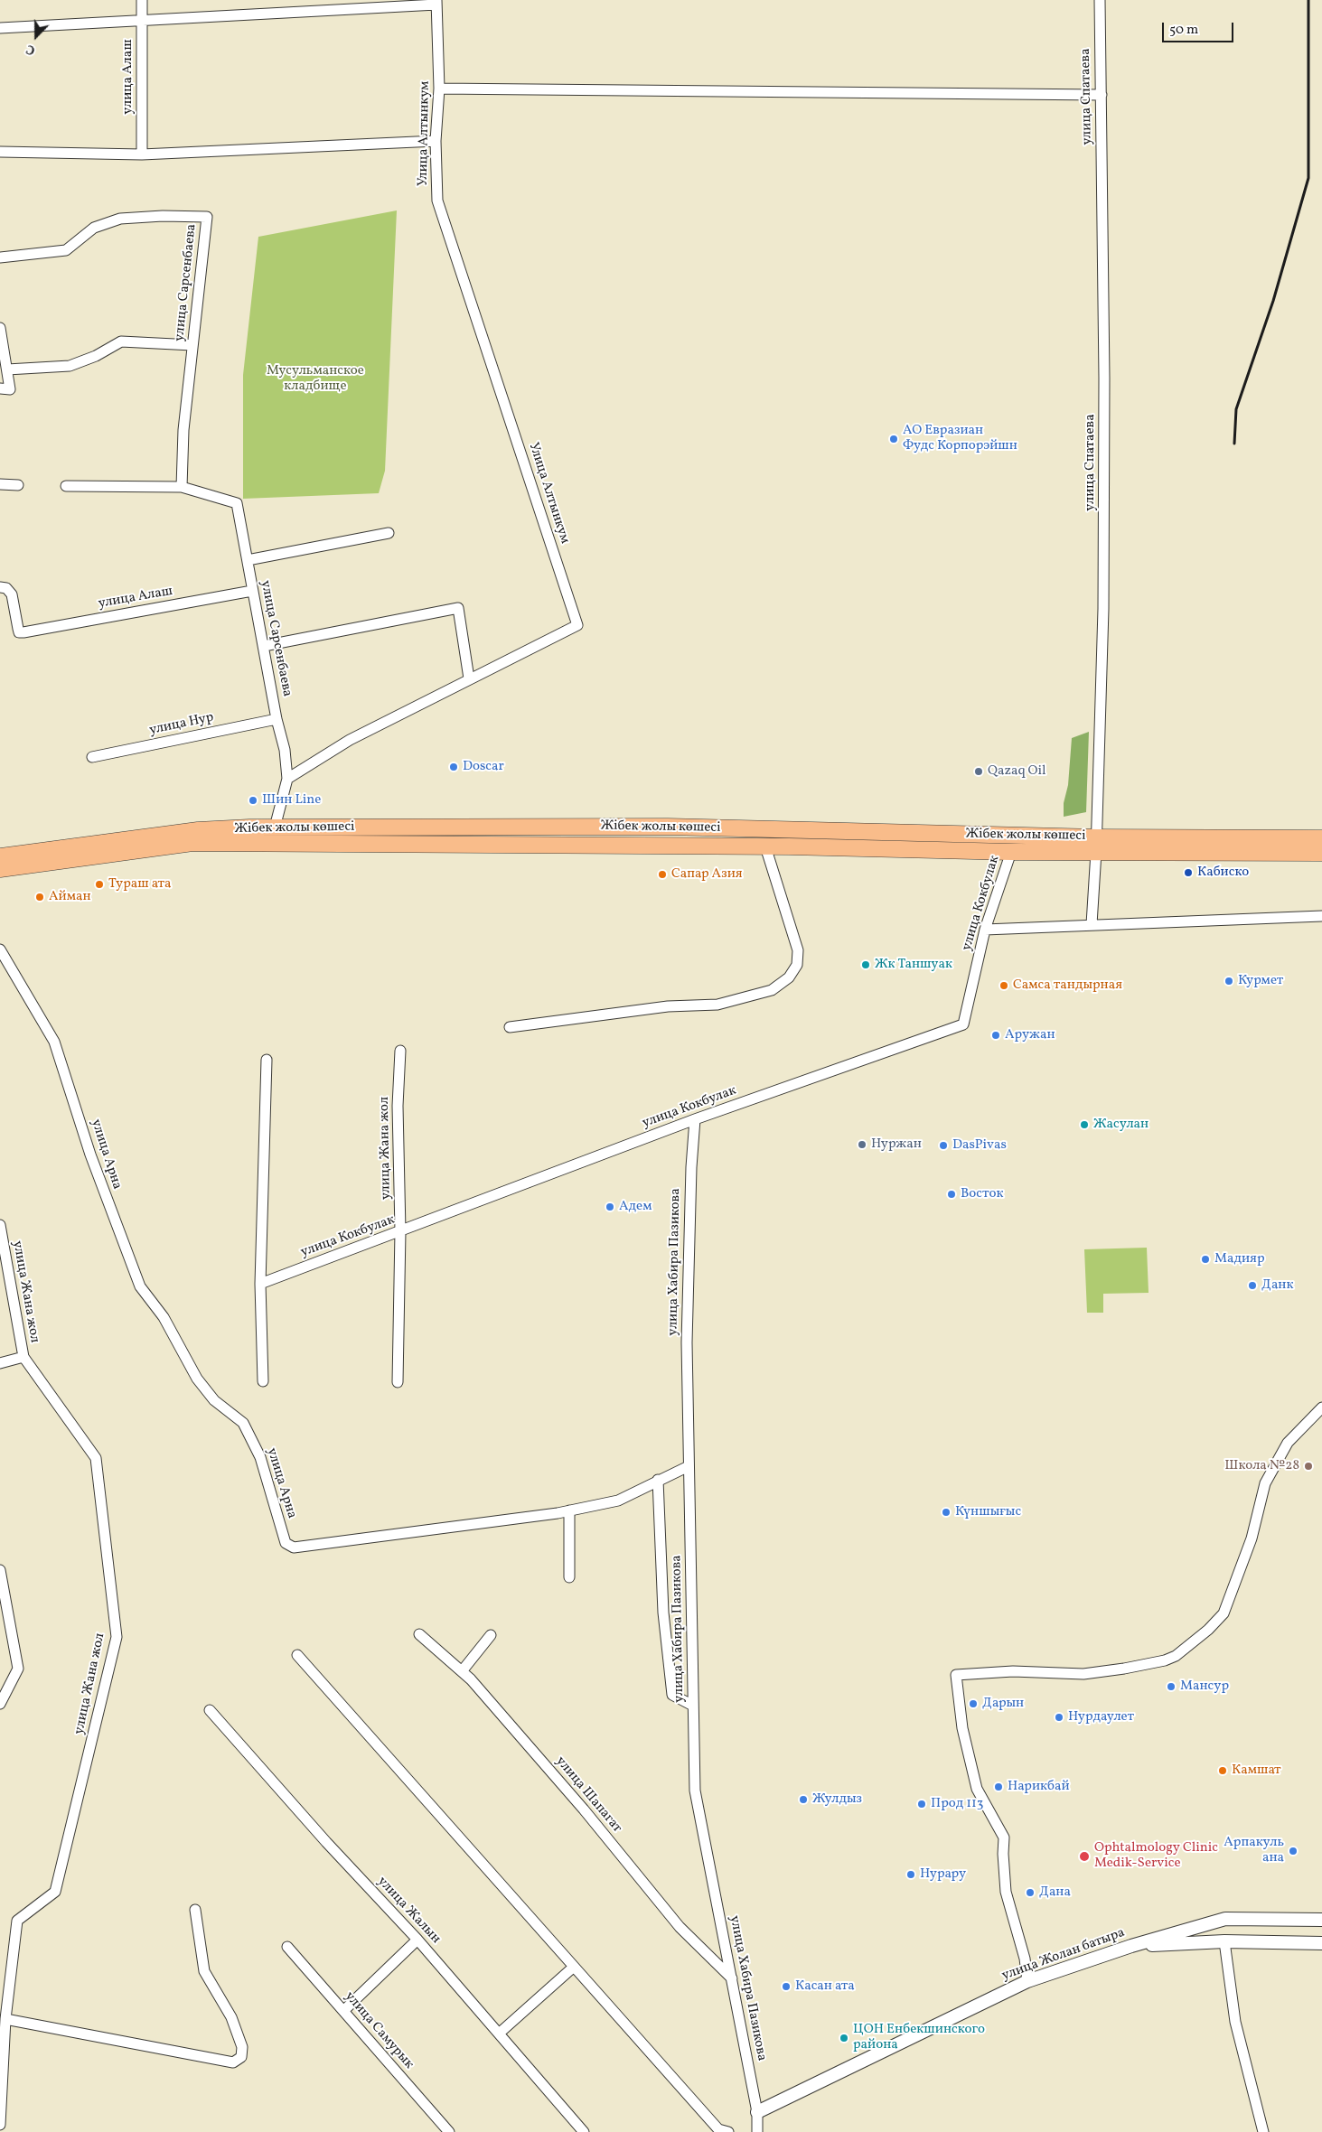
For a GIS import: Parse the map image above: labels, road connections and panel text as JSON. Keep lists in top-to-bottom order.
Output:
{
  "streets": {
    "main road": ["Жібек жолы көшесі"],
    "street": [
      "улица Алаш",
      "улица Спатаева",
      "Улица Алтынкум",
      "улица Сарсенбаева",
      "улица Нур",
      "улица Кокбулак",
      "улица Жана жол",
      "улица Арна",
      "улица Хабира Пазикова",
      "улица Шапагат",
      "улица Жалын",
      "улица Жолан батыра",
      "улица Самурык"
    ]
  },
  "crossings": [
    ["улица Алаш", "улица Сарсенбаева"],
    ["улица Спатаева", "Жібек жолы көшесі"],
    ["Улица Алтынкум", "улица Сарсенбаева"],
    ["улица Сарсенбаева", "улица Нур"],
    ["Жібек жолы көшесі", "улица Кокбулак"],
    ["улица Кокбулак", "улица Жана жол"],
    ["улица Кокбулак", "улица Хабира Пазикова"],
    ["улица Арна", "улица Хабира Пазикова"],
    ["улица Хабира Пазикова", "улица Шапагат"],
    ["улица Хабира Пазикова", "улица Жолан батыра"]
  ],
  "parks": ["Мусульманское кладбище"],
  "places": [
    "АО Евразиан Фудс Корпорэйшн",
    "Doscar",
    "Qazaq Oil",
    "Шин Line",
    "Кабиско",
    "Сапар Азия",
    "Тураш ата",
    "Айман",
    "Жк Таншуак",
    "Курмет",
    "Самса тандырная",
    "Аружан",
    "Жасулан",
    "Нуржан",
    "DasPivas",
    "Восток",
    "Адем",
    "Мадияр",
    "Данк",
    "Школа №28",
    "Күншығыс",
    "Мансур",
    "Дарын",
    "Нурдаулет",
    "Камшат",
    "Нарикбай",
    "Жулдыз",
    "Прод 113",
    "Арпакуль ана",
    "Ophtalmology Clinic Medik-Service",
    "Нурару",
    "Дана",
    "Касан ата",
    "ЦОН Енбекшинского района"
  ],
  "scale_bar": "50 m",
  "north": "bottom"
}
